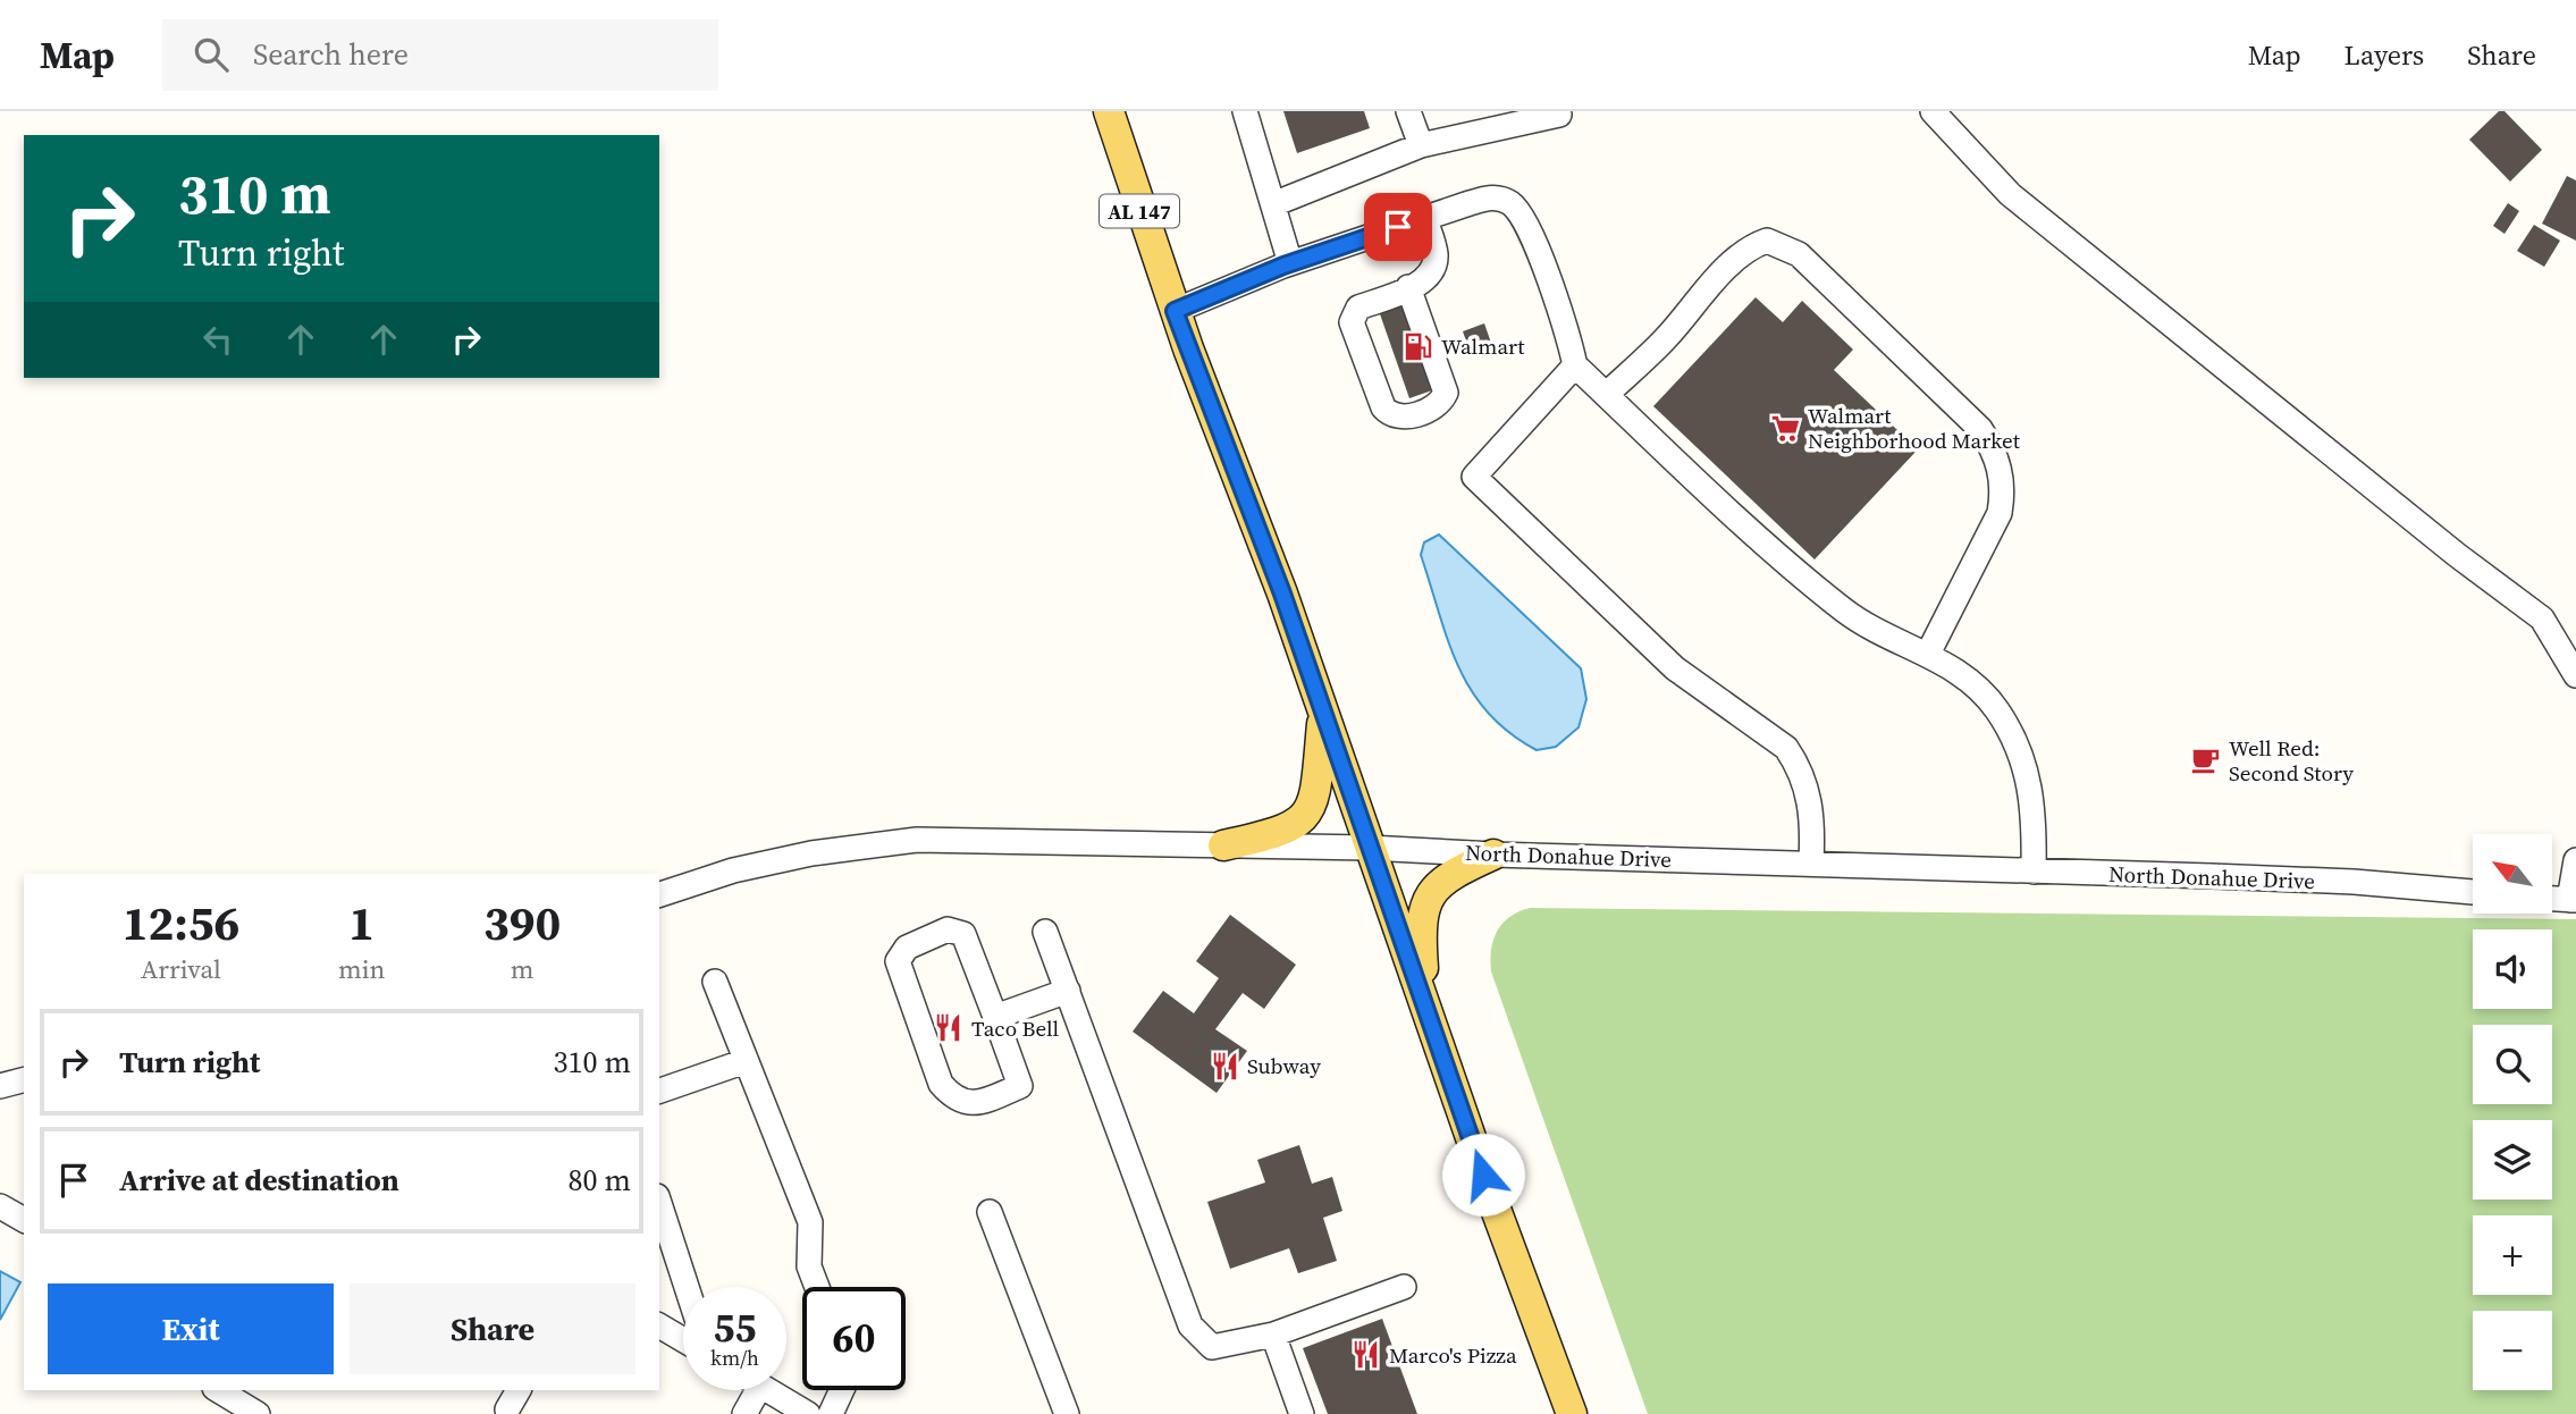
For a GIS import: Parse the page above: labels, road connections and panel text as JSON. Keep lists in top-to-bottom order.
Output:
{
  "streets": {
    "main road": ["AL 147"],
    "street": ["North Donahue Drive"]
  },
  "crossings": [
    ["AL 147", "North Donahue Drive"]
  ],
  "places": {
    "fuel station": ["Walmart"],
    "supermarket": ["Walmart Neighborhood Market"],
    "cafe": ["Well Red: Second Story"],
    "restaurant": ["Taco Bell", "Subway", "Marco's Pizza"]
  },
  "north": "top left",
  "page": {
    "header": "Map",
    "search": "Search here",
    "nav": ["Map", "Layers", "Share"],
    "turn": ["310 m", "Turn right"],
    "map_buttons": ["+", "−"],
    "eta": [
      "12:56",
      "Arrival",
      "1",
      "min",
      "390",
      "m"
    ],
    "list": [
      {
        "name": "Turn right",
        "value": "310 m"
      },
      {
        "name": "Arrive at destination",
        "value": "80 m"
      }
    ],
    "buttons": ["Exit", "Share"],
    "speed": "55 km/h",
    "limit": "60"
  }
}
